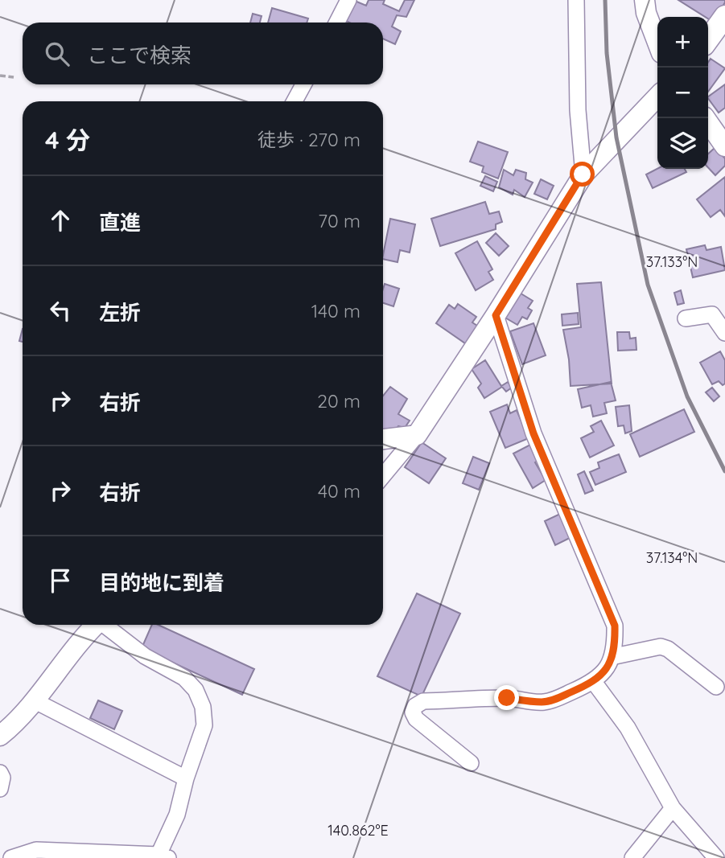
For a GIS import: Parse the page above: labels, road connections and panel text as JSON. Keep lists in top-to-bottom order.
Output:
{
  "page": {
    "map_buttons": ["+", "−"],
    "search": "ここで検索",
    "heading": ["4 分", "徒歩 · 270 m"],
    "list": [
      ["直進", "70 m"],
      ["左折", "140 m"],
      ["右折", "20 m"],
      ["右折", "40 m"],
      "目的地に到着"
    ]
  },
  "coordinates": ["37.133°N", "37.134°N", "140.862°E"]
}
